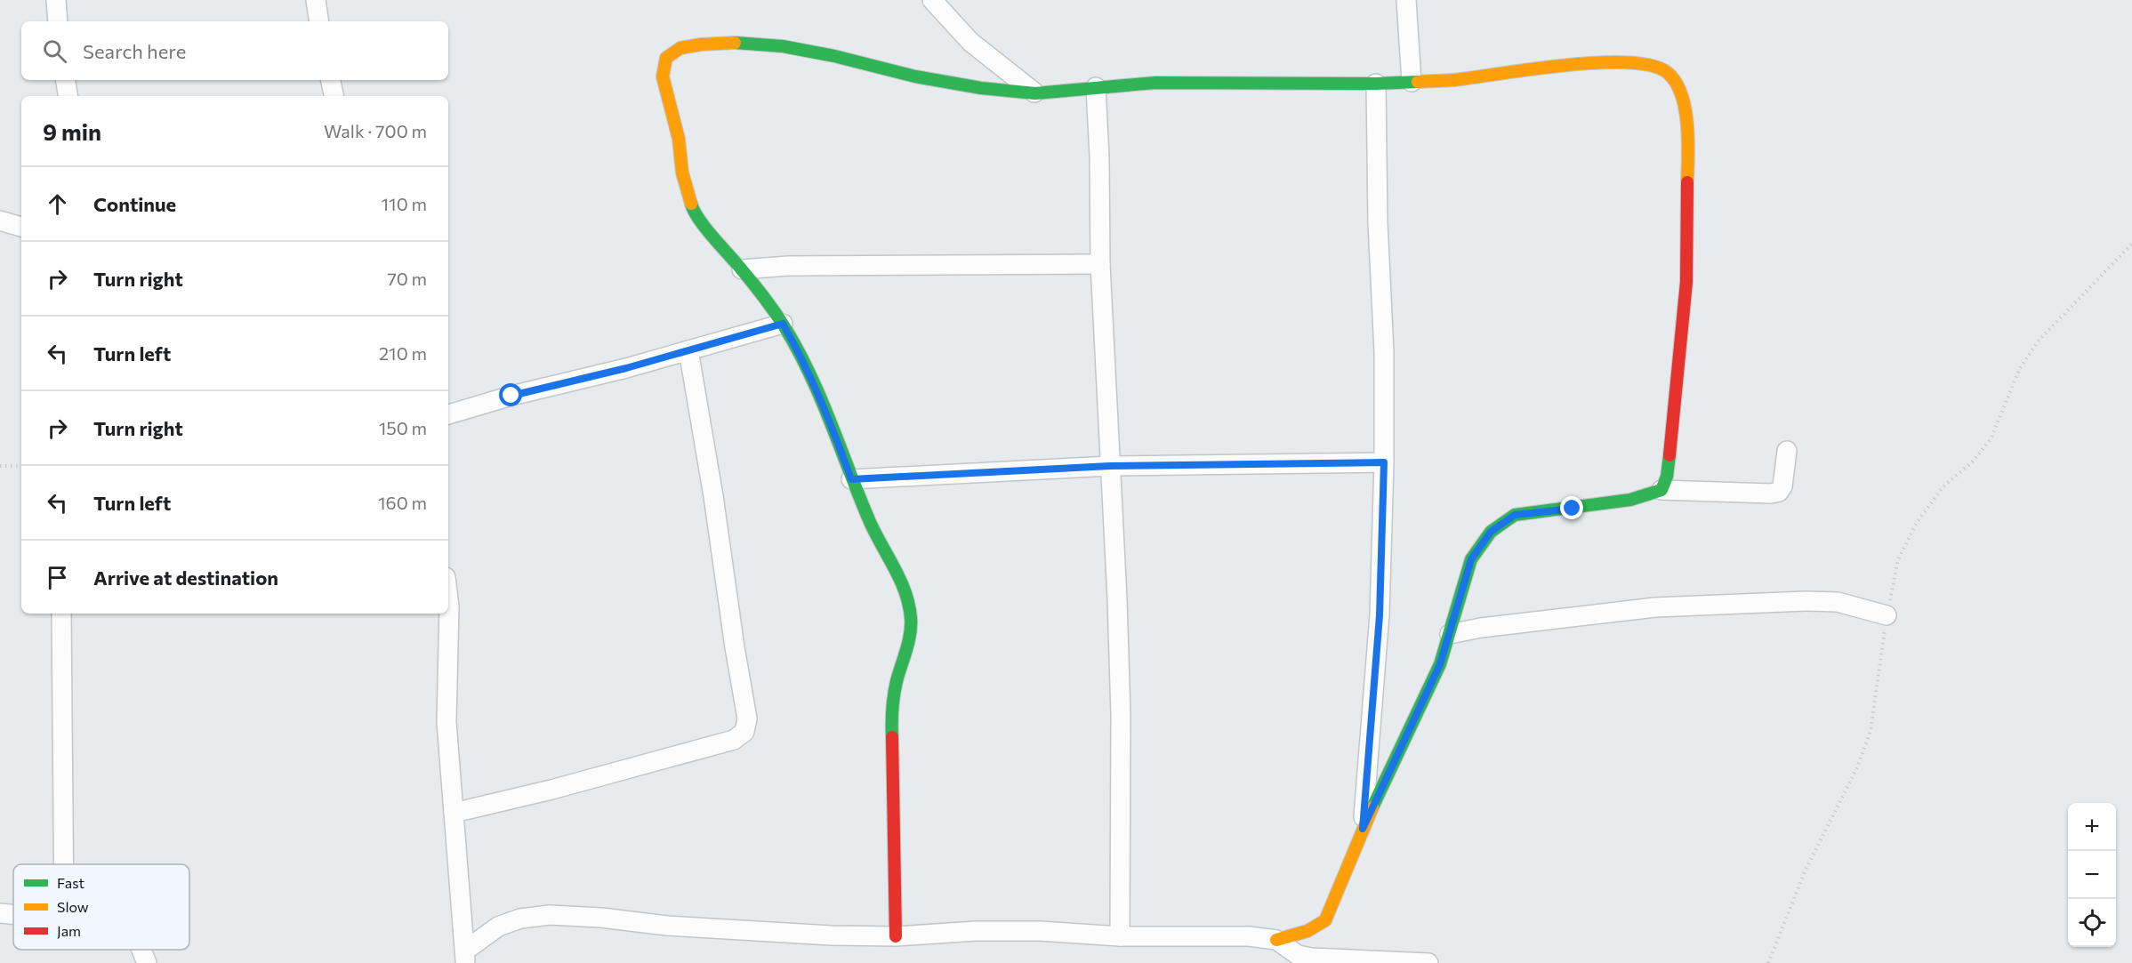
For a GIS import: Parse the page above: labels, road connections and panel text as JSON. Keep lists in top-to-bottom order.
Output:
{
  "legend": ["Fast", "Slow", "Jam"],
  "page": {
    "search": "Search here",
    "heading": ["9 min", "Walk · 700 m"],
    "list": [
      ["Continue", "110 m"],
      ["Turn right", "70 m"],
      ["Turn left", "210 m"],
      ["Turn right", "150 m"],
      ["Turn left", "160 m"],
      "Arrive at destination"
    ],
    "map_buttons": ["+", "−"]
  }
}
